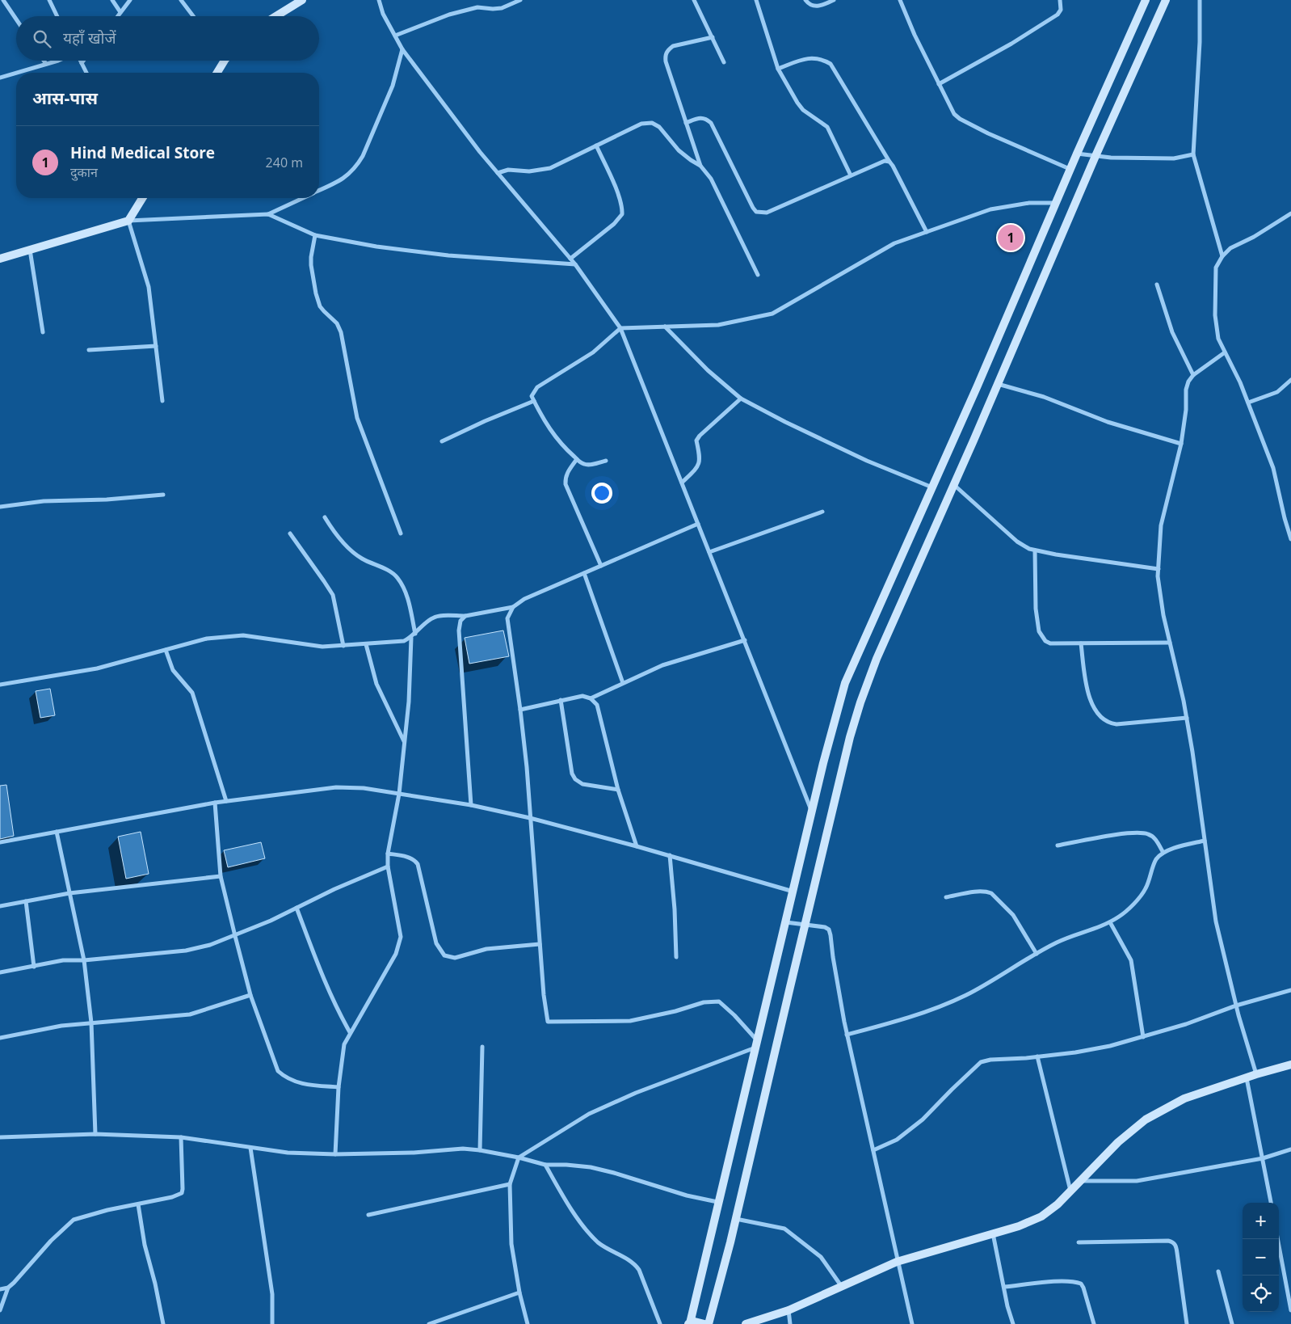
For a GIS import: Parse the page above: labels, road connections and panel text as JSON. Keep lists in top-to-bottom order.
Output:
{
  "page": {
    "search": "यहाँ खोजें",
    "heading": "आस-पास",
    "list": [
      {
        "mark": "1",
        "name": "Hind Medical Store",
        "note": "दुकान",
        "value": "240 m"
      }
    ],
    "pins": "1",
    "map_buttons": ["+", "−"]
  }
}
